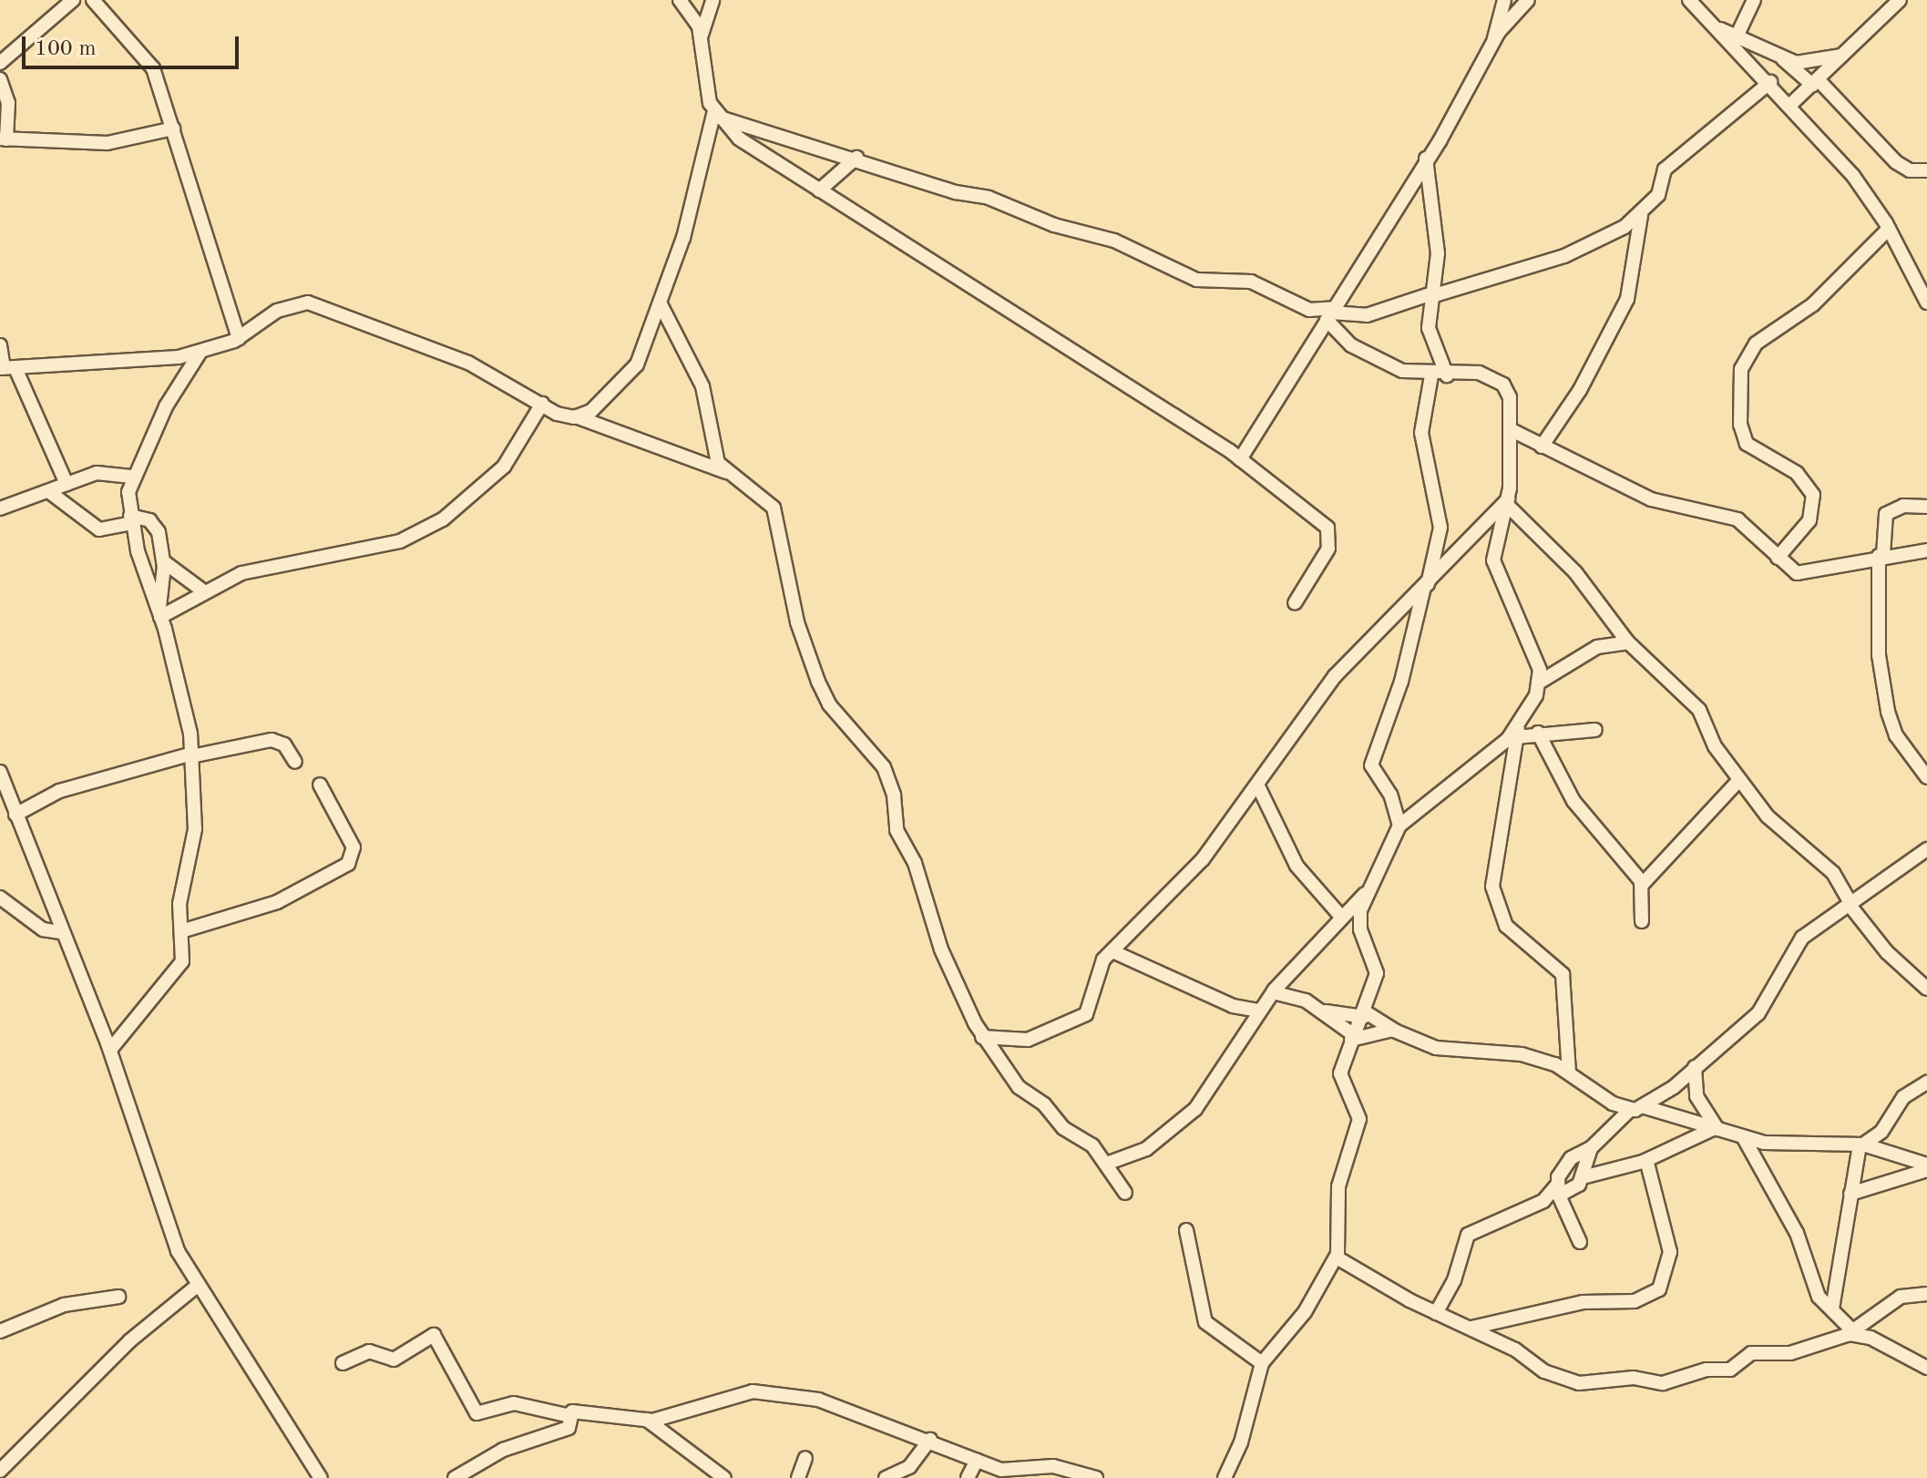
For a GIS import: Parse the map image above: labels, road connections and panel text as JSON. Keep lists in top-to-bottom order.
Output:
{
  "scale_bar": "100 m"
}
